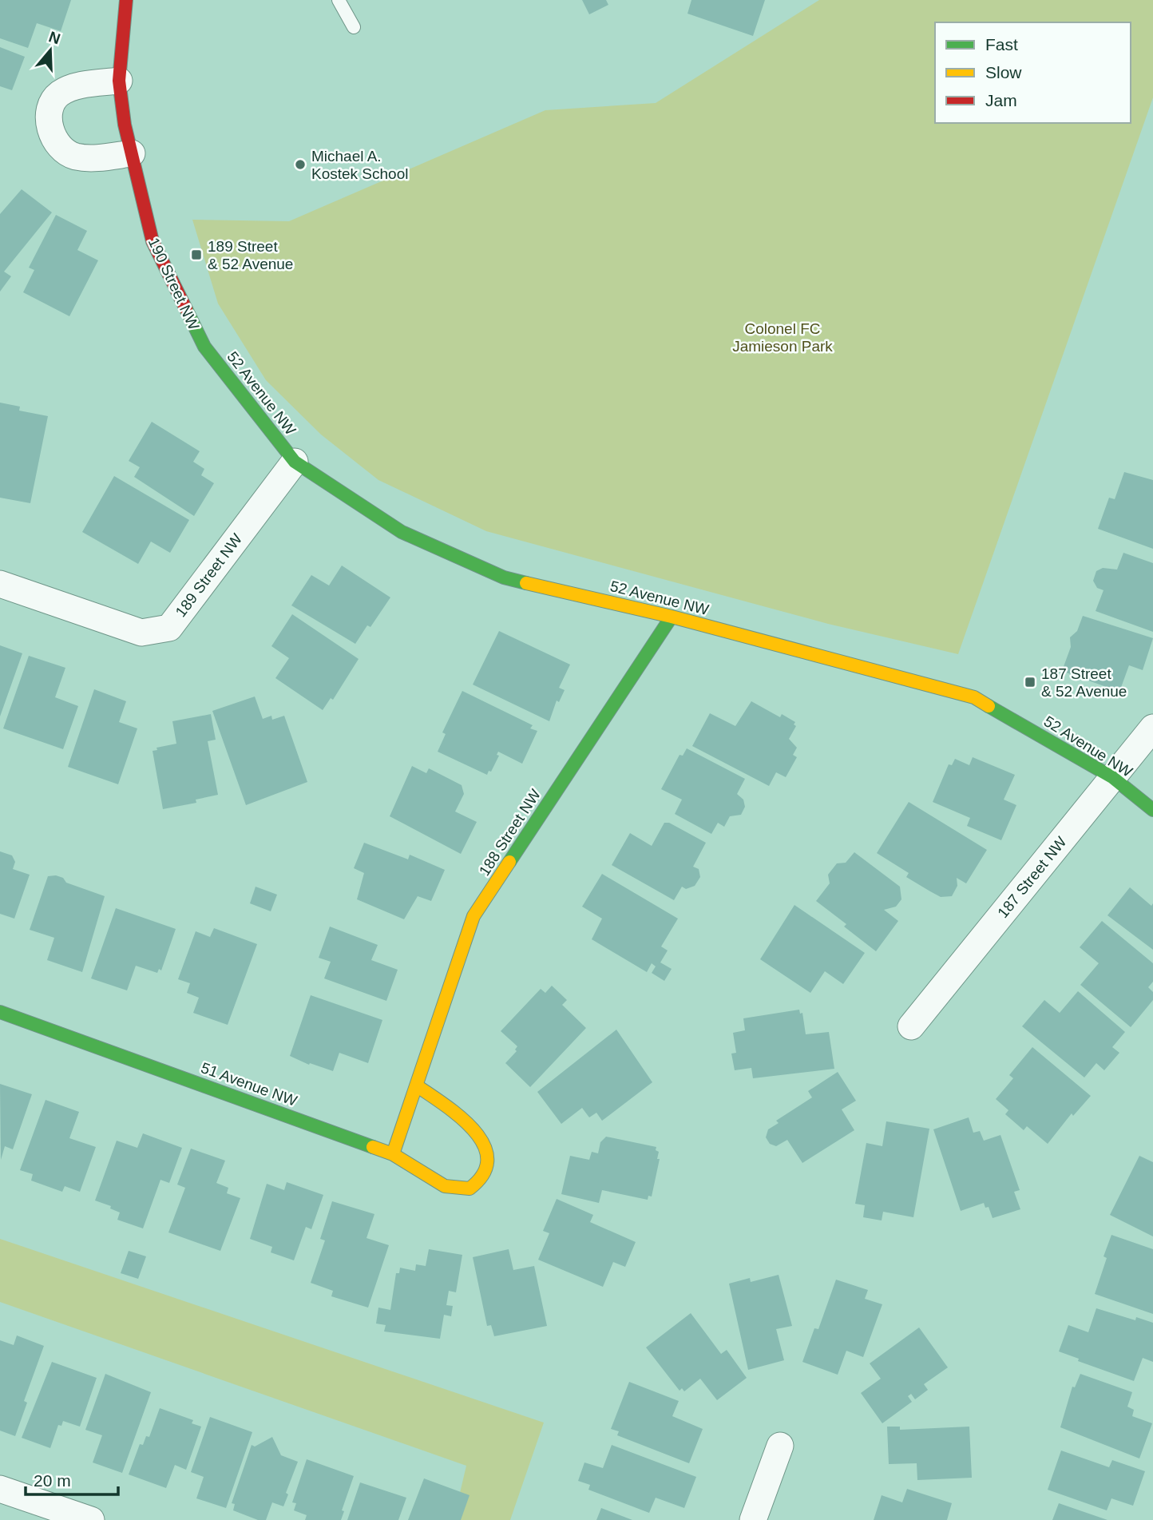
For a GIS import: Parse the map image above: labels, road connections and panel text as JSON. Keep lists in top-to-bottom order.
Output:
{
  "streets": {
    "street": [
      "190 Street NW",
      "52 Avenue NW",
      "189 Street NW",
      "188 Street NW",
      "187 Street NW",
      "51 Avenue NW"
    ]
  },
  "crossings": [
    ["190 Street NW", "52 Avenue NW"],
    ["52 Avenue NW", "189 Street NW"],
    ["52 Avenue NW", "188 Street NW"],
    ["52 Avenue NW", "187 Street NW"],
    ["188 Street NW", "51 Avenue NW"]
  ],
  "parks": ["Colonel FC Jamieson Park"],
  "places": {
    "other": ["Michael A. Kostek School"],
    "transit": ["189 Street & 52 Avenue", "187 Street & 52 Avenue"]
  },
  "legend": ["Fast", "Slow", "Jam"],
  "scale_bar": "20 m",
  "north": "top"
}
